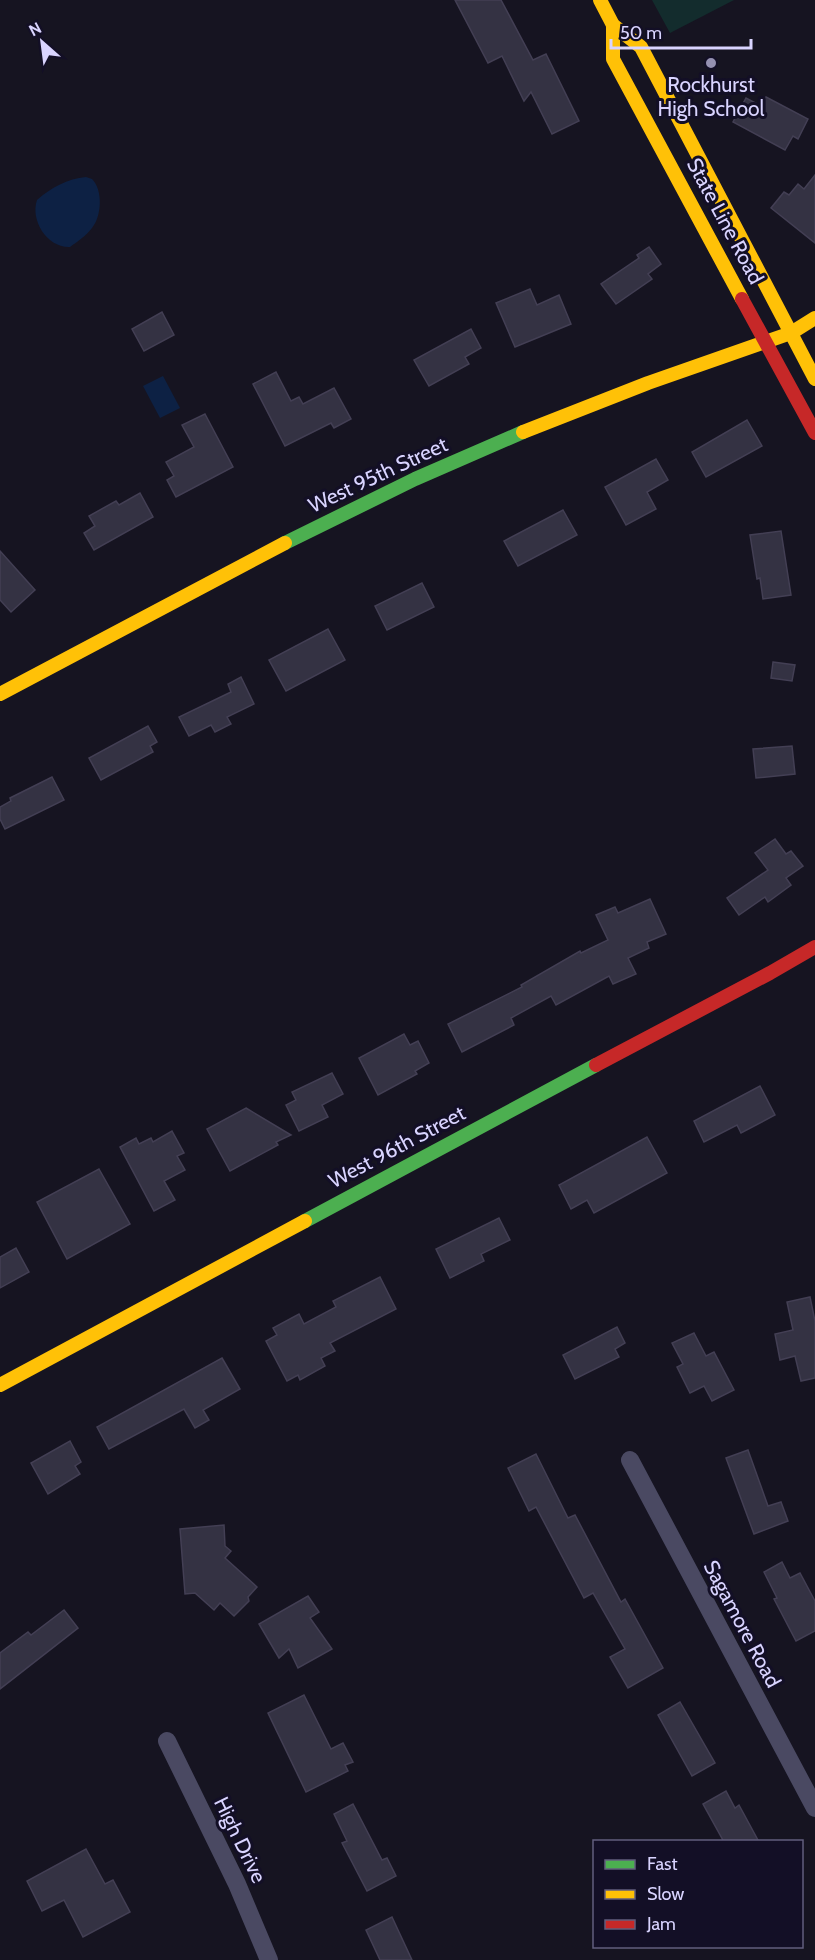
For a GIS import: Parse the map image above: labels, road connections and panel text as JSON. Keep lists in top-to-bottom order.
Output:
{
  "streets": {
    "main road": ["State Line Road", "West 95th Street", "West 96th Street"],
    "street": ["Sagamore Road", "High Drive"]
  },
  "crossings": [
    ["State Line Road", "West 95th Street"]
  ],
  "places": ["Rockhurst High School"],
  "legend": ["Fast", "Slow", "Jam"],
  "scale_bar": "50 m",
  "north": "top left"
}
